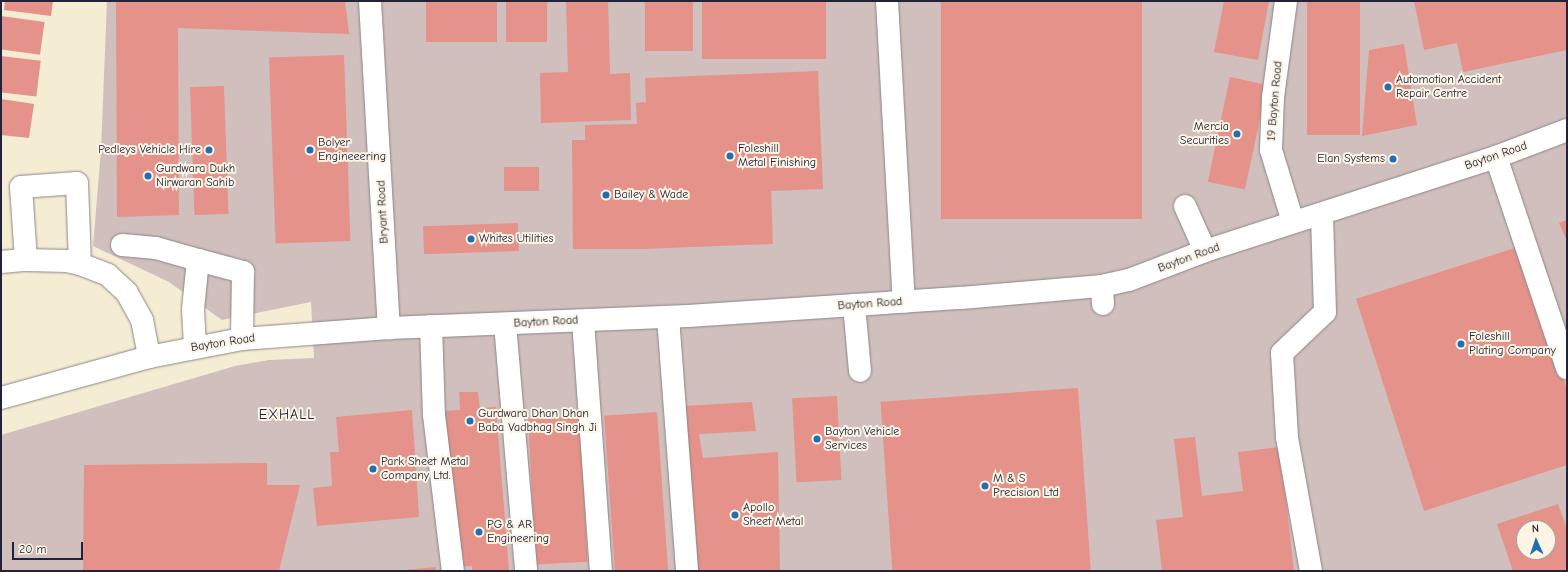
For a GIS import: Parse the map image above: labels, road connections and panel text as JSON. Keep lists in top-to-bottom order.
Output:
{
  "streets": {
    "street": ["19 Bayton Road", "Bayton Road", "Bryant Road"]
  },
  "crossings": [
    ["19 Bayton Road", "Bayton Road"],
    ["Bayton Road", "Bryant Road"]
  ],
  "districts": ["EXHALL"],
  "places": [
    "Automotion Accident Repair Centre",
    "Mercia Securities",
    "Pedleys Vehicle Hire",
    "Bolyer Engineeering",
    "Foleshill Metal Finishing",
    "Elan Systems",
    "Gurdwara Dukh Nirwaran Sahib",
    "Bailey & Wade",
    "Whites Utilities",
    "Foleshill Plating Company",
    "Gurdwara Dhan Dhan Baba Vadbhag Singh Ji",
    "Bayton Vehicle Services",
    "Park Sheet Metal Company Ltd.",
    "M & S Precision Ltd",
    "Apollo Sheet Metal",
    "PG & AR Engineering"
  ],
  "scale_bar": "20 m",
  "north": "top"
}
